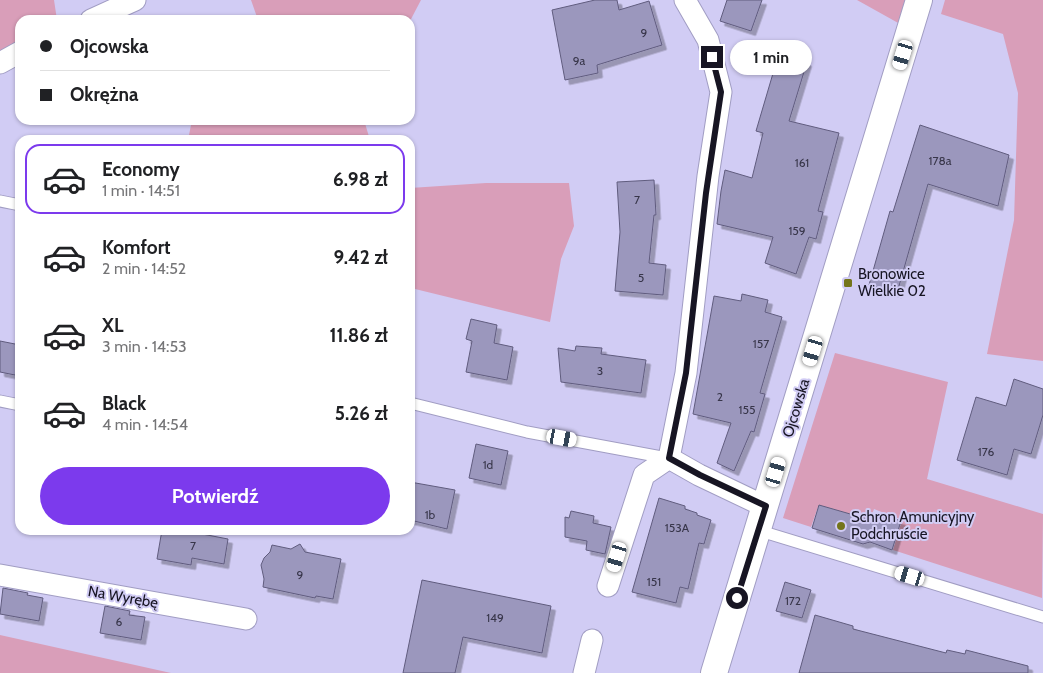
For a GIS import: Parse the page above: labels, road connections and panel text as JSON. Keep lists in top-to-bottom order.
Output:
{
  "streets": {
    "street": ["Ojcowska", "Na Wyrębę"]
  },
  "places": {
    "transit": ["Bronowice Wielkie 02"],
    "other": ["Schron Amunicyjny Podchruście"]
  },
  "house_numbers": [
    "9",
    "9a",
    "178a",
    "161",
    "7",
    "159",
    "5",
    "157",
    "3",
    "2",
    "155",
    "176",
    "1d",
    "1b",
    "153A",
    "7",
    "9",
    "151",
    "172",
    "149",
    "6"
  ],
  "page": {
    "banner": ["Ojcowska", "Okrężna"],
    "bubble": "1 min",
    "list": [
      {
        "name": "Economy",
        "note": "1 min · 14:51",
        "value": "6.98 zł"
      },
      {
        "name": "Komfort",
        "note": "2 min · 14:52",
        "value": "9.42 zł"
      },
      {
        "name": "XL",
        "note": "3 min · 14:53",
        "value": "11.86 zł"
      },
      {
        "name": "Black",
        "note": "4 min · 14:54",
        "value": "5.26 zł"
      }
    ],
    "buttons": "Potwierdź"
  }
}
